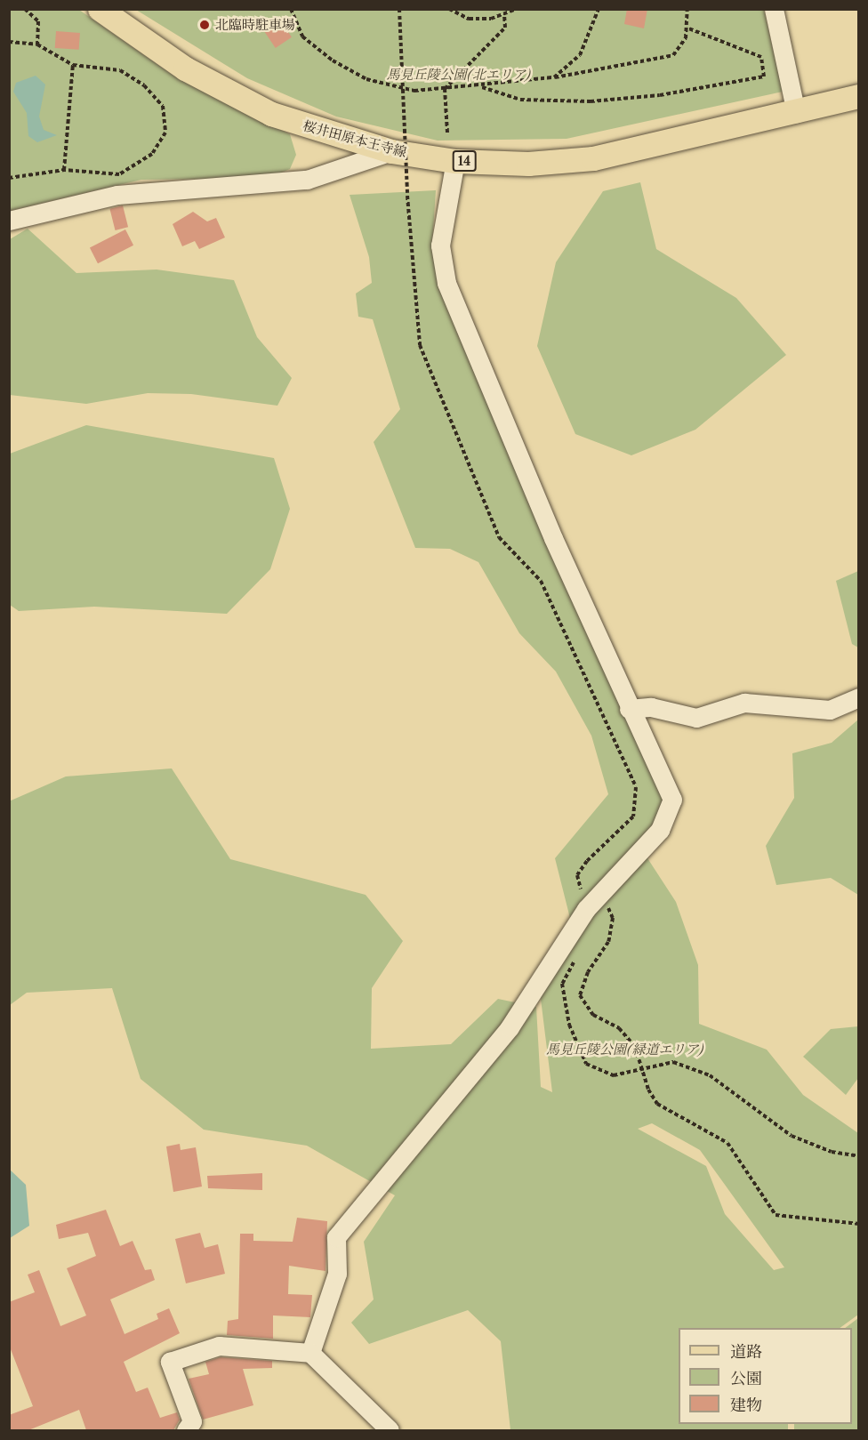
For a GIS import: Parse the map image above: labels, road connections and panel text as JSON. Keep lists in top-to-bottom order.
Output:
{
  "streets": {
    "main road": ["桜井田原本王寺線", "14"]
  },
  "parks": ["馬見丘陵公園(北エリア)", "馬見丘陵公園(緑道エリア)"],
  "places": ["北臨時駐車場"],
  "legend": ["道路", "公園", "建物"]
}
